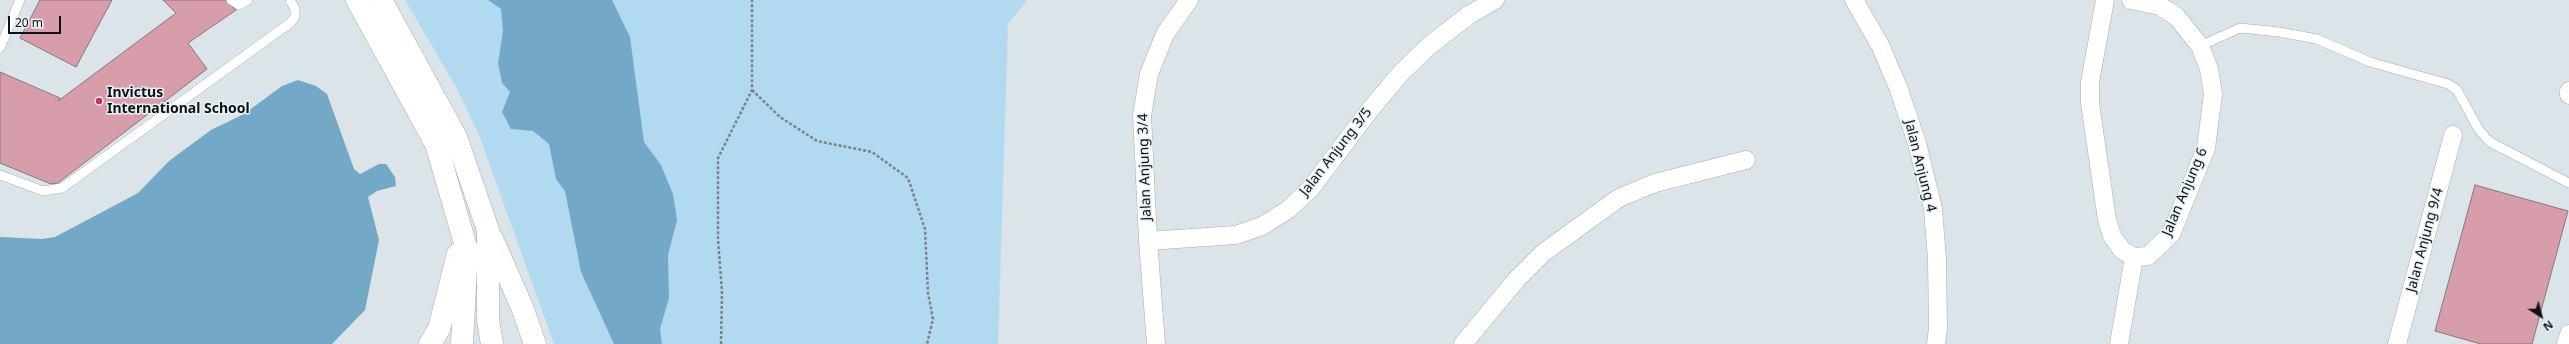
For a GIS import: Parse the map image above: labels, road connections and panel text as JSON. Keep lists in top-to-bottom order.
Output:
{
  "streets": {
    "street": [
      "Jalan Anjung 3/5",
      "Jalan Anjung 4",
      "Jalan Anjung 3/4",
      "Jalan Anjung 6",
      "Jalan Anjung 9/4"
    ]
  },
  "crossings": [
    ["Jalan Anjung 3/5", "Jalan Anjung 3/4"]
  ],
  "places": ["Invictus International School"],
  "scale_bar": "20 m",
  "north": "bottom right"
}
